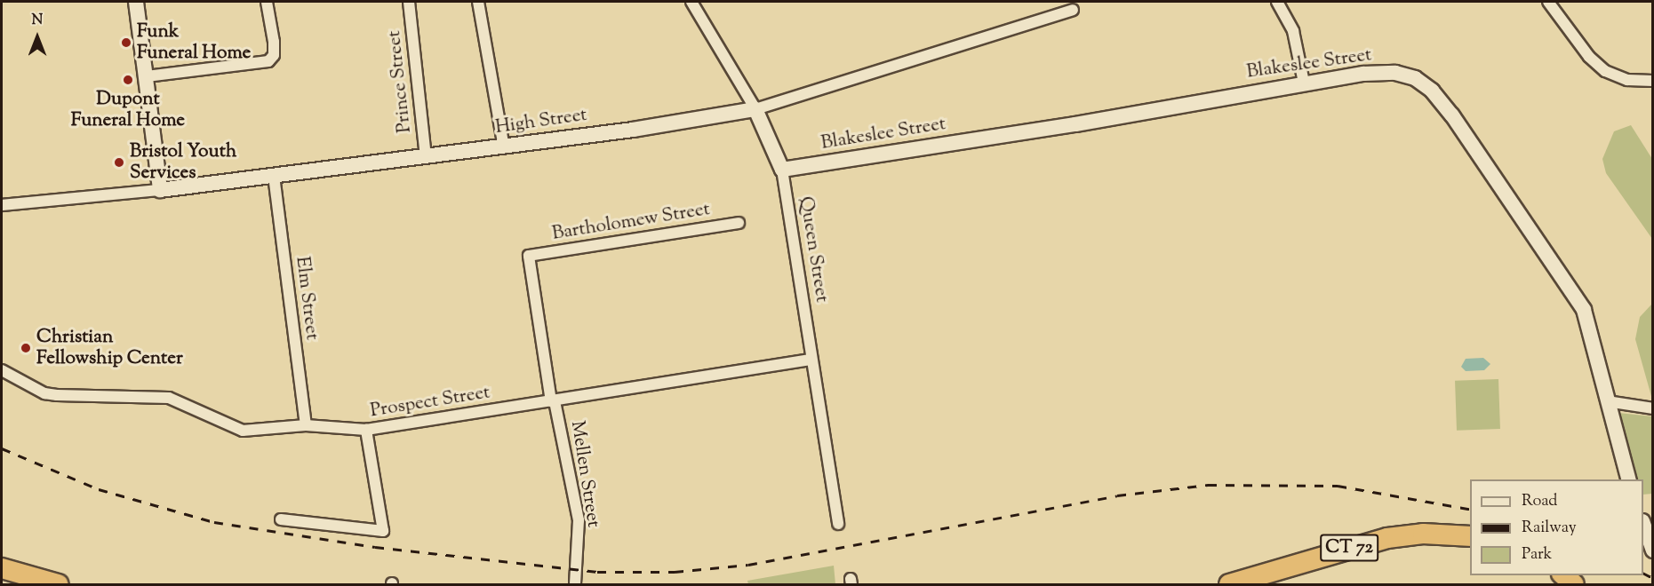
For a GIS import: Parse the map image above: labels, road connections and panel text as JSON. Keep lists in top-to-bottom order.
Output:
{
  "streets": {
    "highway": ["CT 72"],
    "street": [
      "Blakeslee Street",
      "Prince Street",
      "High Street",
      "Bartholomew Street",
      "Queen Street",
      "Elm Street",
      "Prospect Street",
      "Mellen Street"
    ]
  },
  "crossings": [
    ["Blakeslee Street", "Queen Street"],
    ["Prince Street", "High Street"],
    ["High Street", "Queen Street"],
    ["High Street", "Elm Street"],
    ["Bartholomew Street", "Mellen Street"],
    ["Queen Street", "Prospect Street"],
    ["Elm Street", "Prospect Street"],
    ["Prospect Street", "Mellen Street"]
  ],
  "places": [
    "Funk Funeral Home",
    "Dupont Funeral Home",
    "Bristol Youth Services",
    "Christian Fellowship Center"
  ],
  "legend": ["Road", "Railway", "Park"],
  "north": "top"
}
